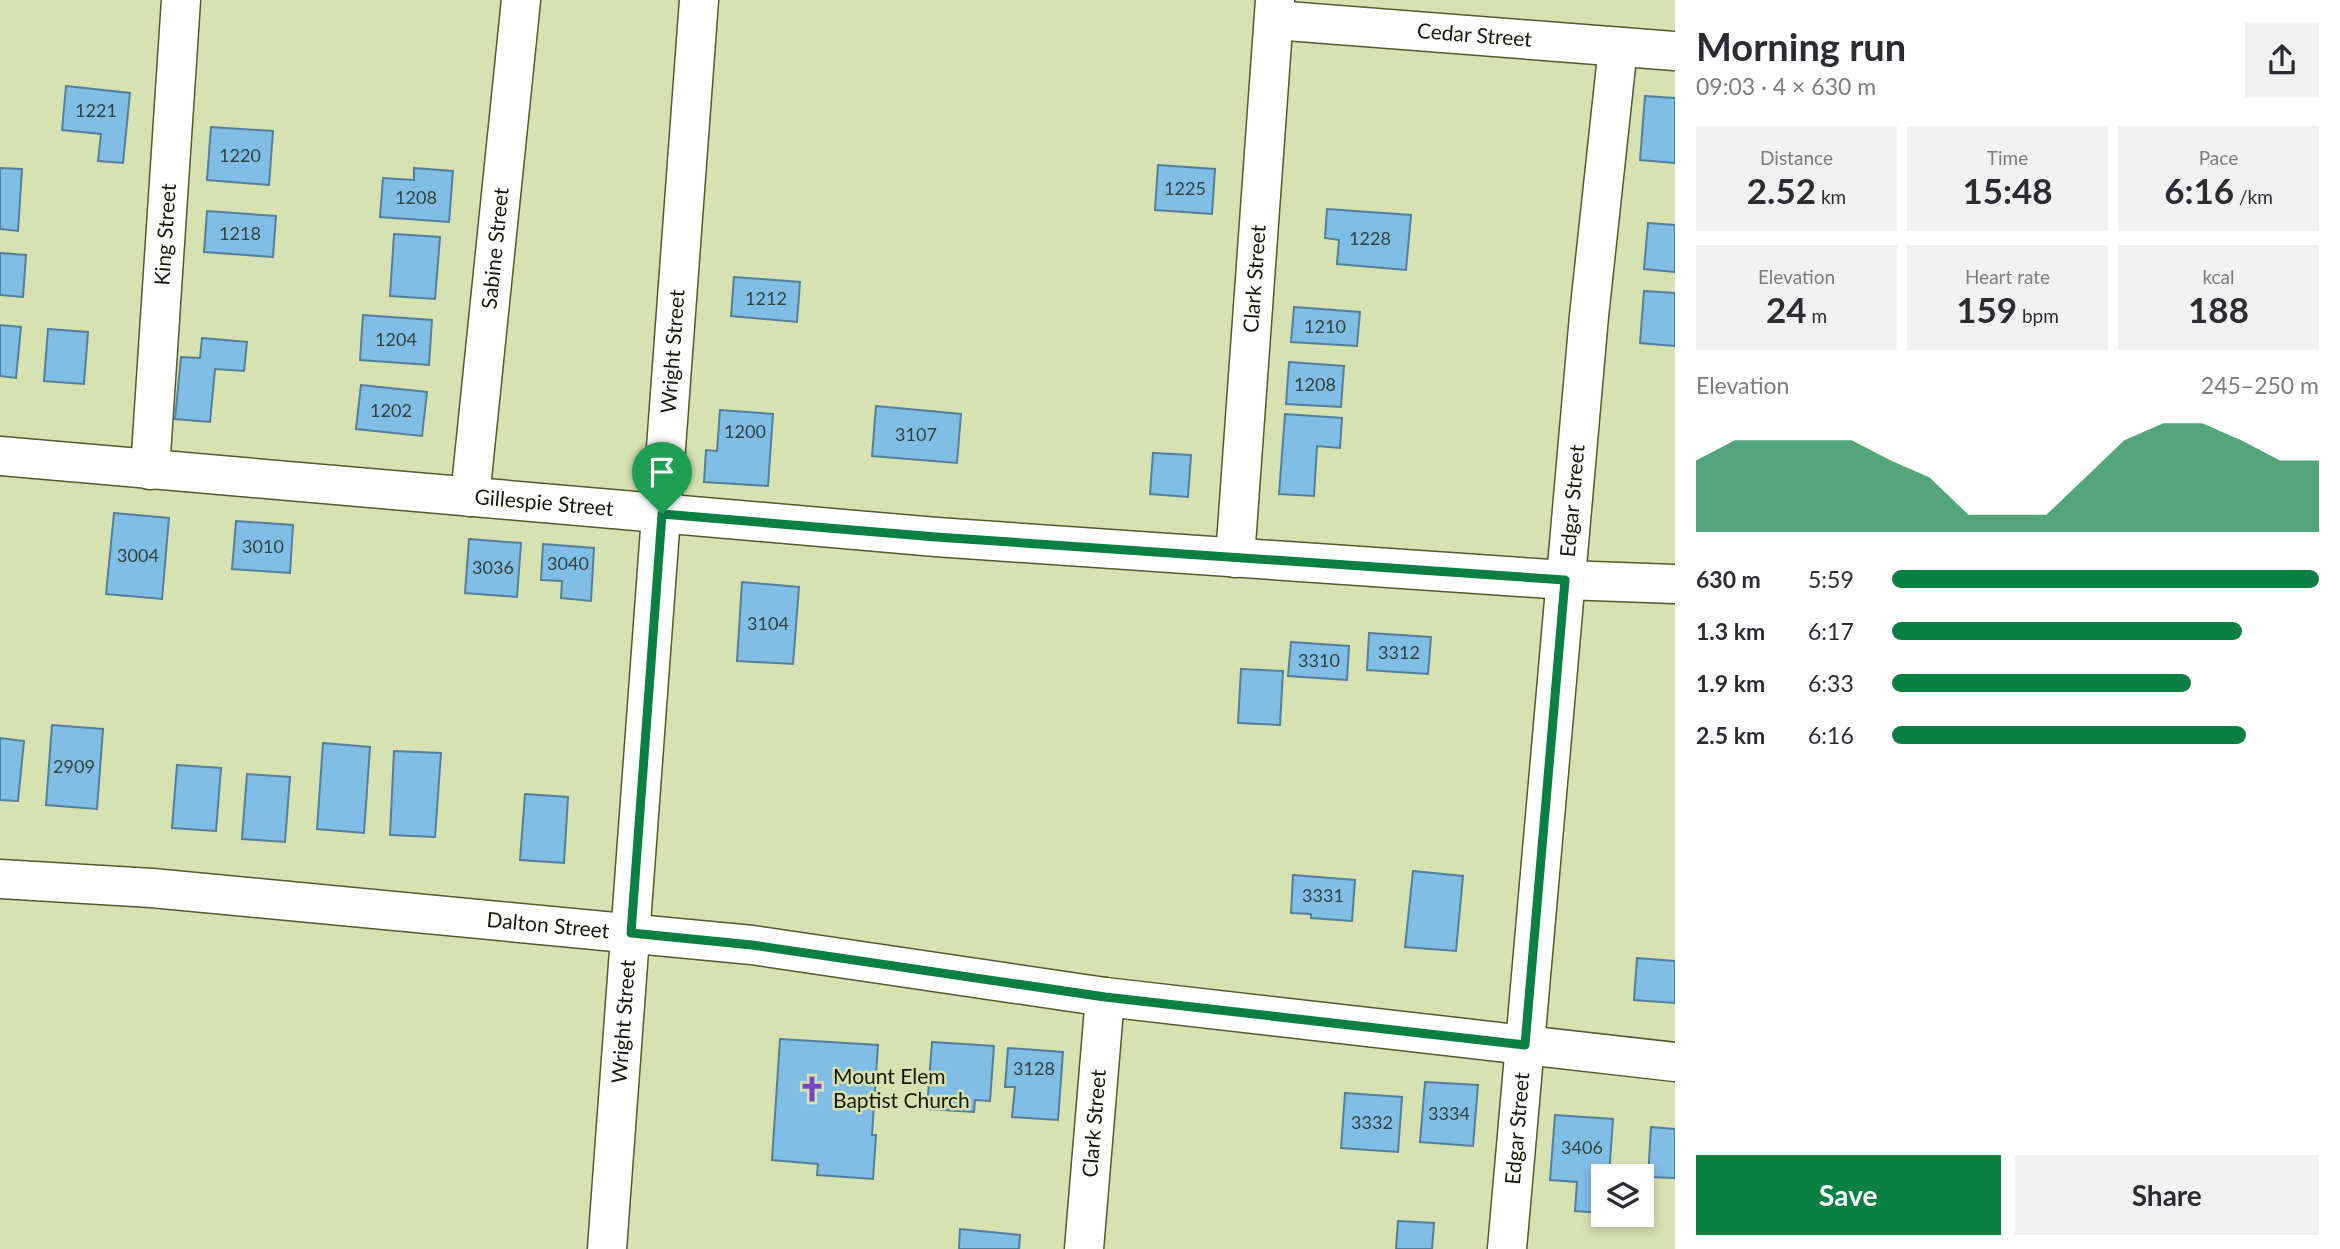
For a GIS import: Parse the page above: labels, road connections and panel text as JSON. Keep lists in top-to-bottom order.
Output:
{
  "streets": {
    "street": [
      "Cedar Street",
      "King Street",
      "Sabine Street",
      "Clark Street",
      "Wright Street",
      "Edgar Street",
      "Gillespie Street",
      "Dalton Street"
    ]
  },
  "crossings": [
    ["Cedar Street", "Clark Street"],
    ["Cedar Street", "Edgar Street"],
    ["King Street", "Gillespie Street"],
    ["Sabine Street", "Gillespie Street"],
    ["Clark Street", "Gillespie Street"],
    ["Clark Street", "Dalton Street"],
    ["Wright Street", "Gillespie Street"],
    ["Wright Street", "Dalton Street"],
    ["Edgar Street", "Gillespie Street"],
    ["Edgar Street", "Dalton Street"]
  ],
  "places": {
    "church": ["Mount Elem Baptist Church"]
  },
  "house_numbers": [
    "1221",
    "1220",
    "1225",
    "1208",
    "1218",
    "1228",
    "1212",
    "1210",
    "1204",
    "1208",
    "1202",
    "1200",
    "3107",
    "3010",
    "3004",
    "3040",
    "3036",
    "3104",
    "3312",
    "3310",
    "2909",
    "3331",
    "3128",
    "3334",
    "3332",
    "3406"
  ],
  "page": {
    "heading": ["Morning run", "09:03 · 4 × 630 m"],
    "stats": [
      ["Distance", "2.52 km"],
      ["Time", "15:48"],
      ["Pace", "6:16 /km"],
      ["Elevation", "24 m"],
      ["Heart rate", "159 bpm"],
      ["kcal", "188"]
    ],
    "chart": ["Elevation", "245–250 m"],
    "list": [
      {
        "name": "630 m",
        "note": "5:59"
      },
      {
        "name": "1.3 km",
        "note": "6:17"
      },
      {
        "name": "1.9 km",
        "note": "6:33"
      },
      {
        "name": "2.5 km",
        "note": "6:16"
      }
    ],
    "buttons": ["Save", "Share"]
  }
}
